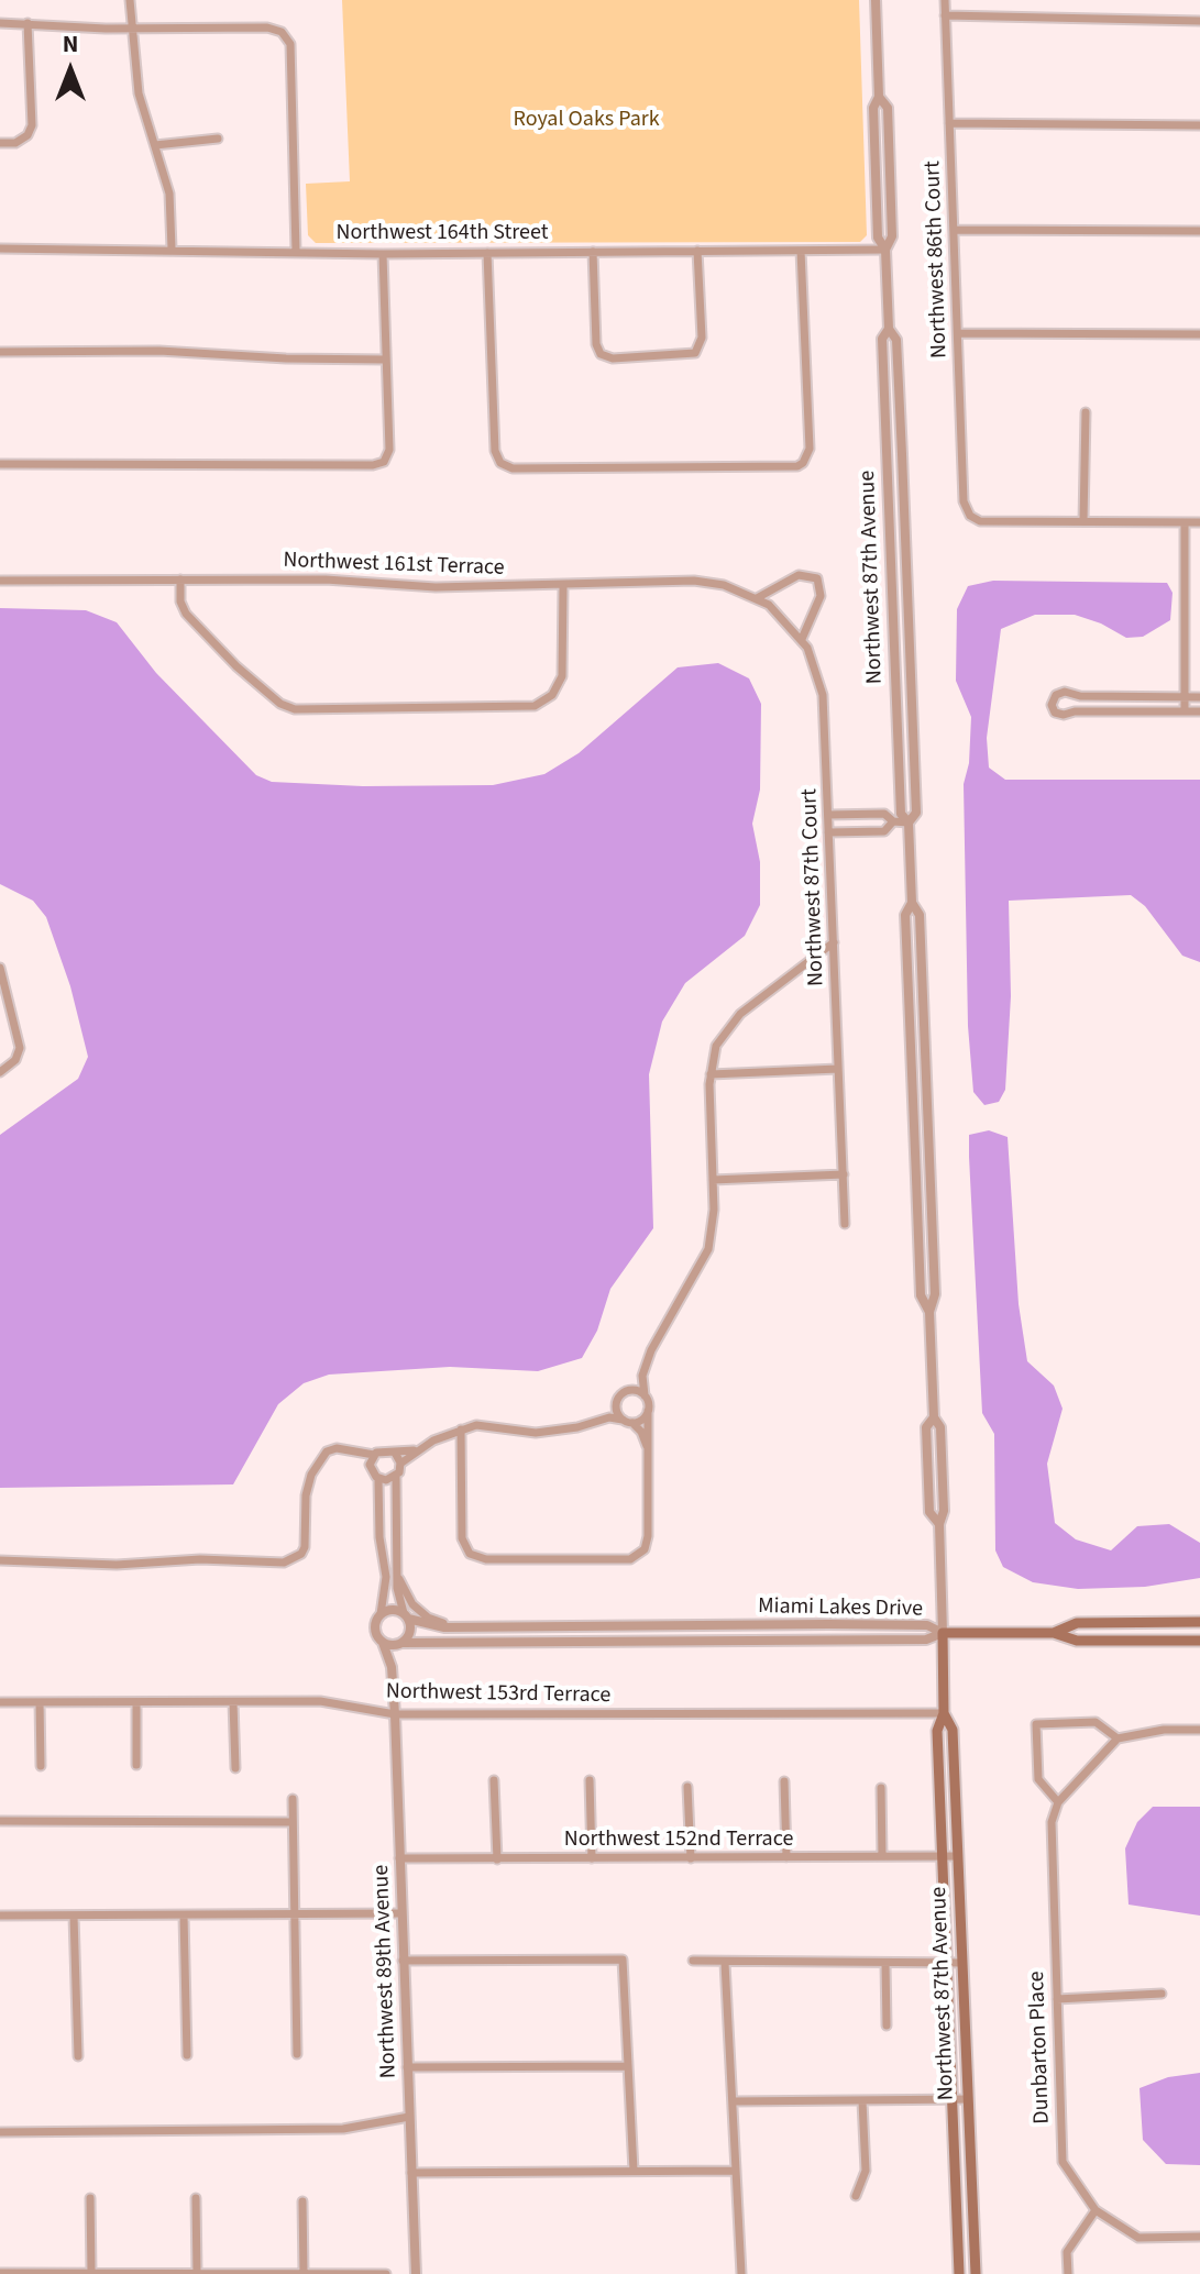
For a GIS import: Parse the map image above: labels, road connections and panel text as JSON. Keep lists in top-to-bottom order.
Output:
{
  "streets": {
    "main road": ["Northwest 87th Avenue"],
    "street": [
      "Northwest 164th Street",
      "Northwest 86th Court",
      "Northwest 161st Terrace",
      "Northwest 87th Court",
      "Miami Lakes Drive",
      "Northwest 153rd Terrace",
      "Northwest 152nd Terrace",
      "Northwest 89th Avenue",
      "Dunbarton Place"
    ]
  },
  "crossings": [
    ["Northwest 164th Street", "Northwest 87th Avenue"],
    ["Northwest 161st Terrace", "Northwest 87th Court"],
    ["Northwest 87th Avenue", "Miami Lakes Drive"],
    ["Northwest 87th Avenue", "Northwest 153rd Terrace"],
    ["Northwest 87th Avenue", "Northwest 152nd Terrace"],
    ["Miami Lakes Drive", "Northwest 89th Avenue"],
    ["Northwest 153rd Terrace", "Northwest 89th Avenue"],
    ["Northwest 152nd Terrace", "Northwest 89th Avenue"]
  ],
  "parks": ["Royal Oaks Park"],
  "north": "top"
}
